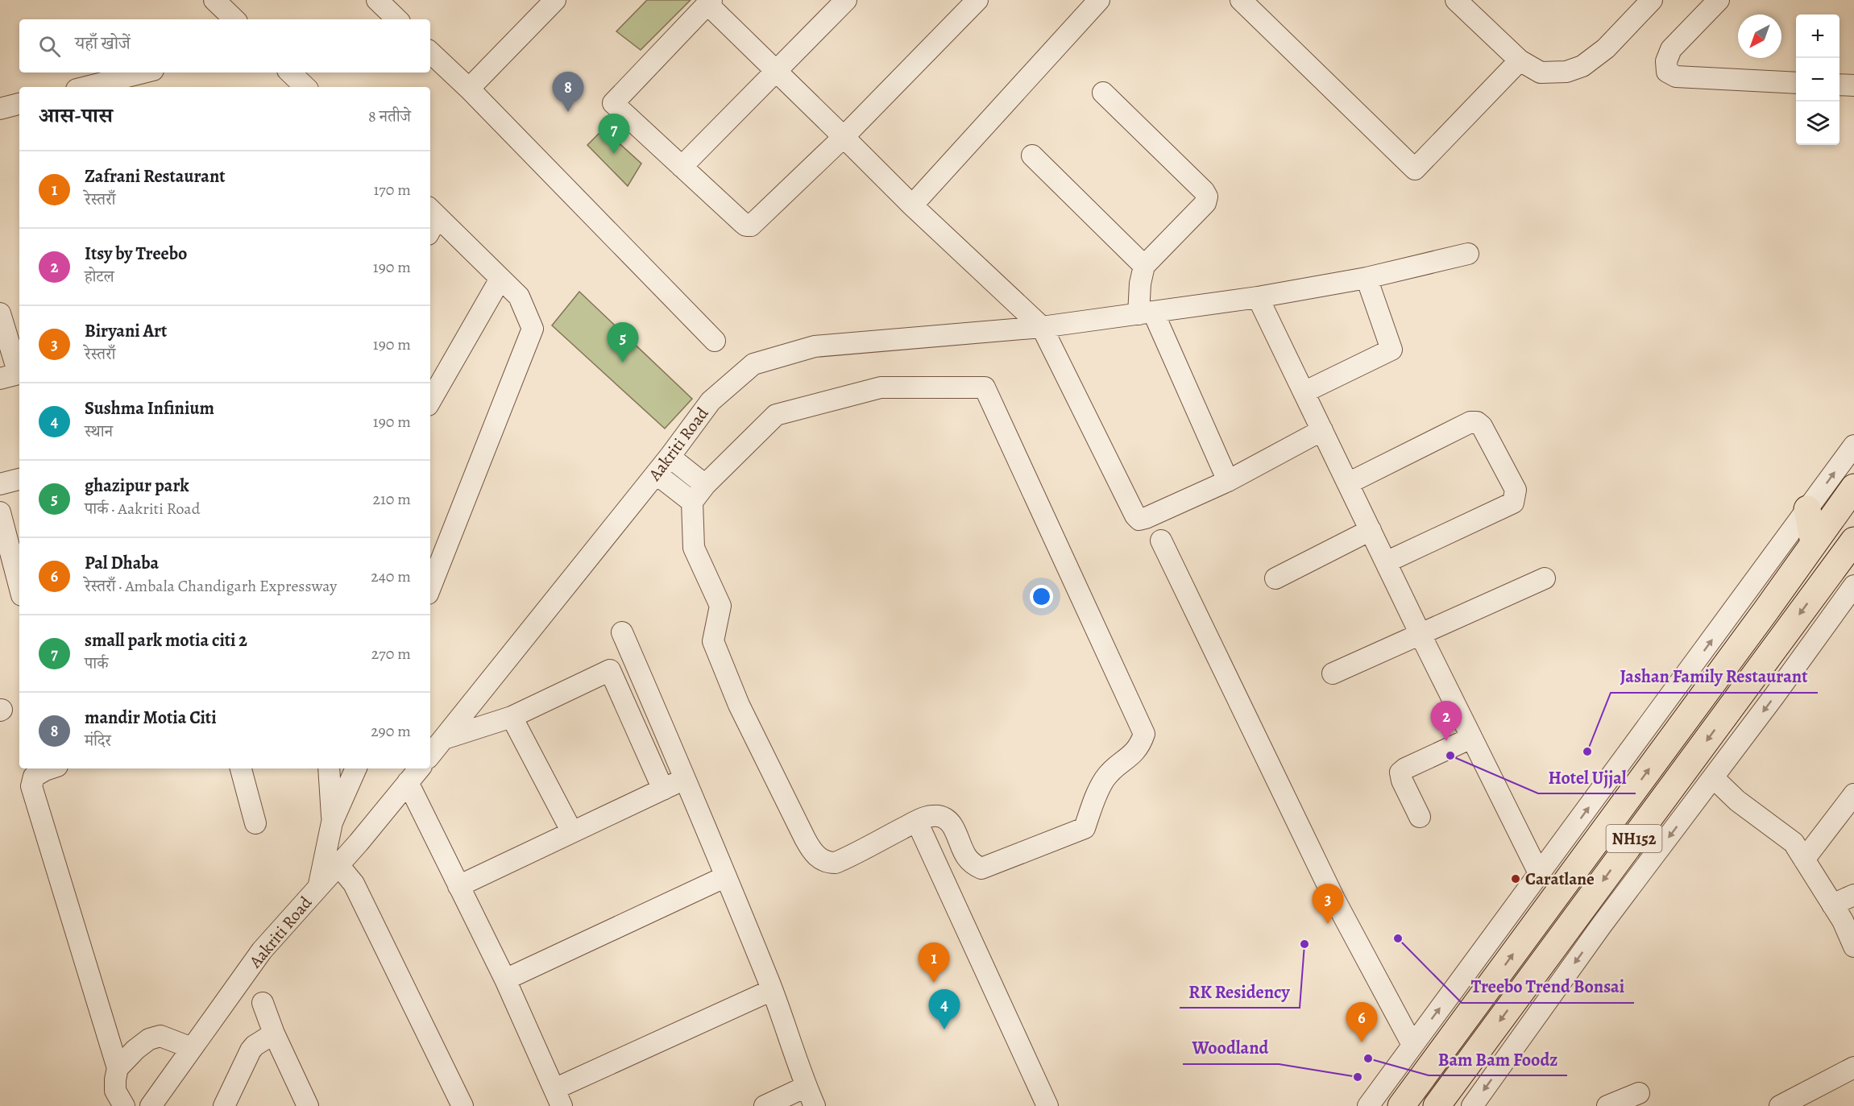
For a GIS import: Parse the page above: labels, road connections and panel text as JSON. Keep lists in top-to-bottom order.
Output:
{
  "streets": {
    "highway": ["NH152"],
    "street": ["Aakriti Road"]
  },
  "places": [
    "Jashan Family Restaurant",
    "Hotel Ujjal",
    "Caratlane",
    "Treebo Trend Bonsai",
    "RK Residency",
    "Bam Bam Foodz",
    "Woodland"
  ],
  "north": "bottom left",
  "page": {
    "map_buttons": ["+", "−"],
    "search": "यहाँ खोजें",
    "pins": [
      "8",
      "7",
      "5",
      "2",
      "3",
      "1",
      "4",
      "6"
    ],
    "heading": ["आस-पास", "8 नतीजे"],
    "list": [
      {
        "mark": "1",
        "name": "Zafrani Restaurant",
        "note": "रेस्तराँ",
        "value": "170 m"
      },
      {
        "mark": "2",
        "name": "Itsy by Treebo",
        "note": "होटल",
        "value": "190 m"
      },
      {
        "mark": "3",
        "name": "Biryani Art",
        "note": "रेस्तराँ",
        "value": "190 m"
      },
      {
        "mark": "4",
        "name": "Sushma Infinium",
        "note": "स्थान",
        "value": "190 m"
      },
      {
        "mark": "5",
        "name": "ghazipur park",
        "note": "पार्क · Aakriti Road",
        "value": "210 m"
      },
      {
        "mark": "6",
        "name": "Pal Dhaba",
        "note": "रेस्तराँ · Ambala Chandigarh Expressway",
        "value": "240 m"
      },
      {
        "mark": "7",
        "name": "small park motia citi 2",
        "note": "पार्क",
        "value": "270 m"
      },
      {
        "mark": "8",
        "name": "mandir Motia Citi",
        "note": "मंदिर",
        "value": "290 m"
      }
    ]
  }
}
